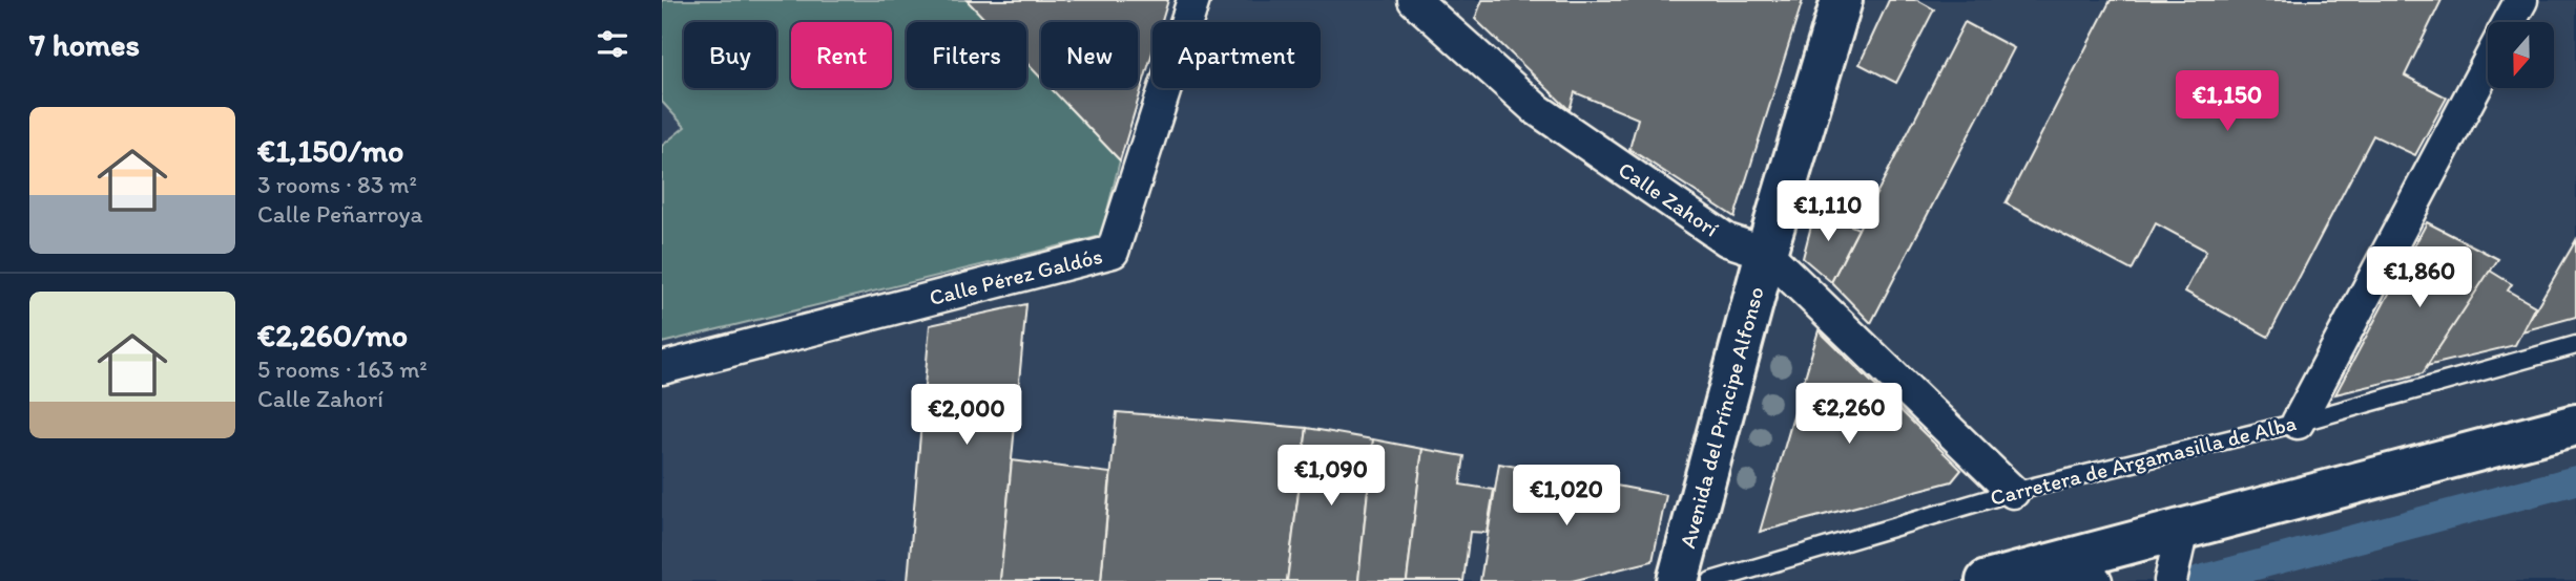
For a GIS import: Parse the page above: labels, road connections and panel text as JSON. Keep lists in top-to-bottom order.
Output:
{
  "streets": {
    "main road": ["Avenida del Príncipe Alfonso"],
    "street": ["Calle Zahorí", "Calle Pérez Galdós"],
    "lane": ["Carretera de Argamasilla de Alba"]
  },
  "crossings": [
    ["Calle Zahorí", "Avenida del Príncipe Alfonso"],
    ["Calle Zahorí", "Carretera de Argamasilla de Alba"]
  ],
  "north": "bottom",
  "page": {
    "heading": "7 homes",
    "chip": [
      "Buy",
      "Rent",
      "Filters",
      "New",
      "Apartment"
    ],
    "price": [
      "€1,150",
      "€1,110",
      "€1,860",
      "€2,260",
      "€2,000",
      "€1,090",
      "€1,020"
    ],
    "list": [
      {
        "name": "€1,150/mo",
        "note": "3 rooms · 83 m² · Calle Peñarroya"
      },
      {
        "name": "€2,260/mo",
        "note": "5 rooms · 163 m² · Calle Zahorí"
      }
    ]
  }
}
